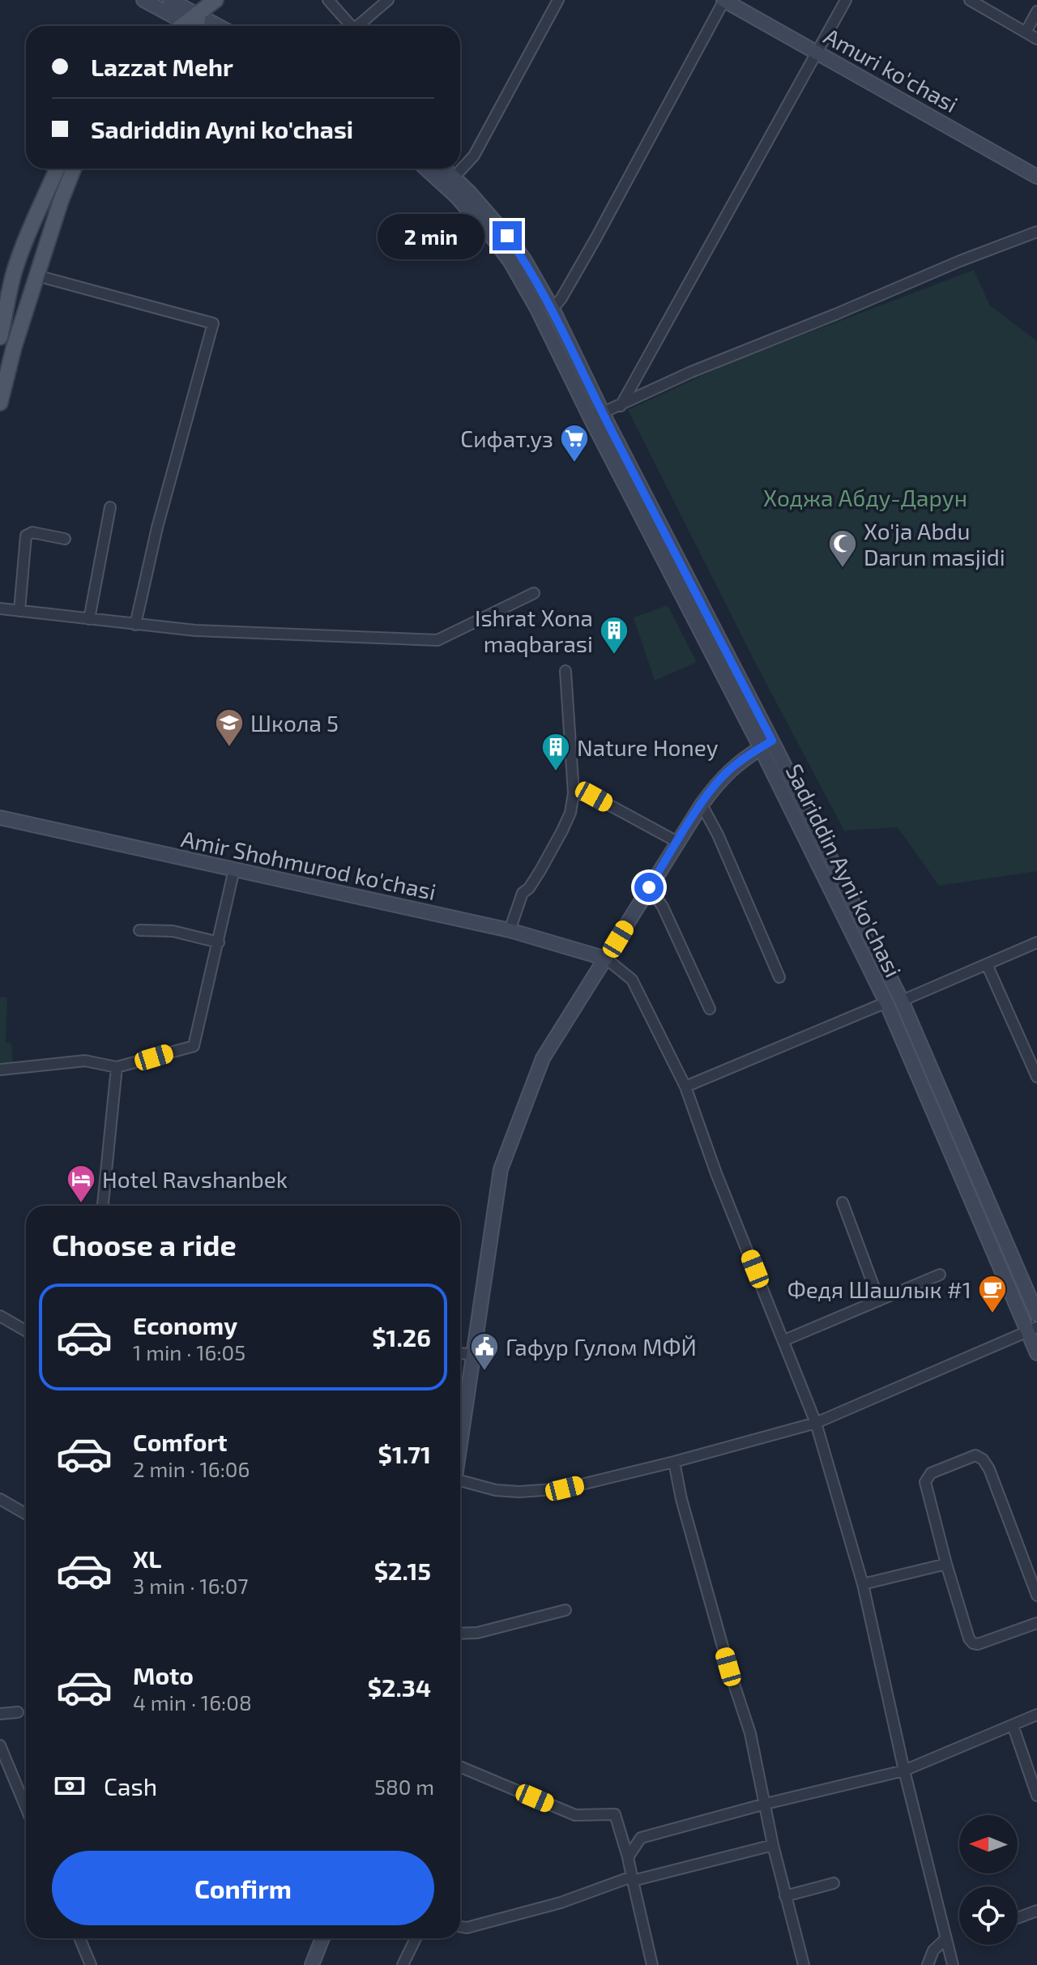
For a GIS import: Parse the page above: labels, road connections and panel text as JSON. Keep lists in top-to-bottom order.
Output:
{
  "streets": {
    "main road": ["Amuri ko'chasi", "Amir Shohmurod ko'chasi", "Sadriddin Ayni ko'chasi"]
  },
  "parks": ["Ходжа Абду-Дарун"],
  "places": {
    "supermarket": ["Сифат.уз"],
    "mosque": ["Xo'ja Abdu Darun masjidi"],
    "building": ["Ishrat Хоnа mаqbаrasi", "Nature Honey"],
    "school or university": ["Школа 5"],
    "hotel": ["Hotel Ravshanbek"],
    "cafe": ["Федя Шашлык #1"],
    "public building": ["Гафур Гулом МФЙ"]
  },
  "north": "left",
  "page": {
    "banner": ["Lazzat Mehr", "Sadriddin Ayni ko'chasi"],
    "bubble": "2 min",
    "heading": "Choose a ride",
    "list": [
      {
        "name": "Economy",
        "note": "1 min · 16:05",
        "value": "$1.26"
      },
      {
        "name": "Comfort",
        "note": "2 min · 16:06",
        "value": "$1.71"
      },
      {
        "name": "XL",
        "note": "3 min · 16:07",
        "value": "$2.15"
      },
      {
        "name": "Moto",
        "note": "4 min · 16:08",
        "value": "$2.34"
      }
    ],
    "pay": ["Cash", "580 m"],
    "buttons": "Confirm"
  }
}
